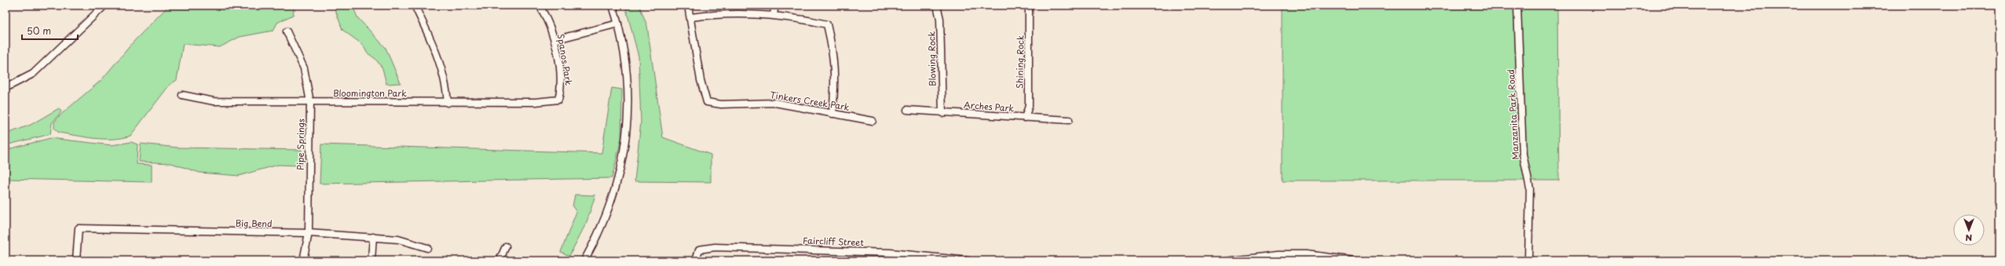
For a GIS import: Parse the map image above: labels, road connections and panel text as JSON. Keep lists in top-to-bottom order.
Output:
{
  "streets": {
    "street": [
      "Blowing Rock",
      "Spanos Park",
      "Shining Rock",
      "Bloomington Park",
      "Tinkers Creek Park",
      "Arches Park",
      "Manzanita Park Road",
      "Pipe Springs",
      "Big Bend",
      "Faircliff Street"
    ]
  },
  "crossings": [
    ["Blowing Rock", "Arches Park"],
    ["Spanos Park", "Bloomington Park"],
    ["Shining Rock", "Arches Park"],
    ["Bloomington Park", "Pipe Springs"],
    ["Pipe Springs", "Big Bend"]
  ],
  "scale_bar": "50 m",
  "north": "bottom"
}
